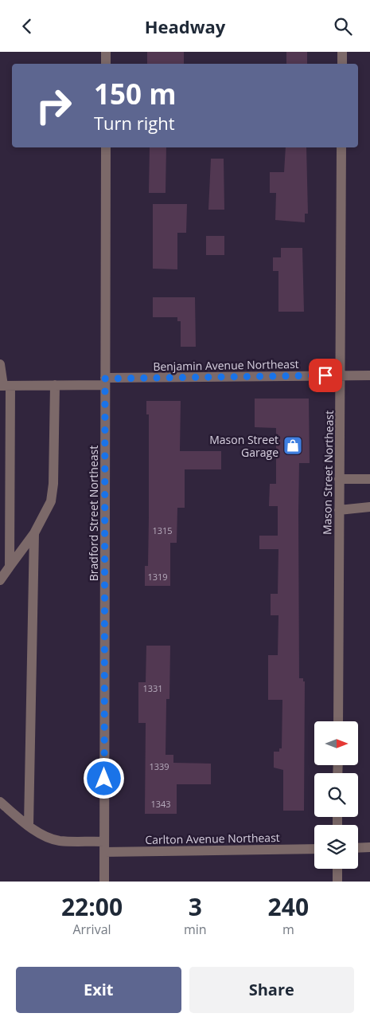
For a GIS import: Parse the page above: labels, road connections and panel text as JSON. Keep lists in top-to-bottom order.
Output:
{
  "streets": {
    "street": [
      "Benjamin Avenue Northeast",
      "Mason Street Northeast",
      "Bradford Street Northeast",
      "Carlton Avenue Northeast"
    ]
  },
  "crossings": [
    ["Benjamin Avenue Northeast", "Mason Street Northeast"],
    ["Benjamin Avenue Northeast", "Bradford Street Northeast"],
    ["Bradford Street Northeast", "Carlton Avenue Northeast"]
  ],
  "places": {
    "shop": ["Mason Street Garage"]
  },
  "house_numbers": [
    "1315",
    "1319",
    "1331",
    "1339",
    "1343"
  ],
  "north": "right",
  "page": {
    "header": "Headway",
    "turn": ["150 m", "Turn right"],
    "eta": [
      "22:00",
      "Arrival",
      "3",
      "min",
      "240",
      "m"
    ],
    "buttons": ["Exit", "Share"]
  }
}
